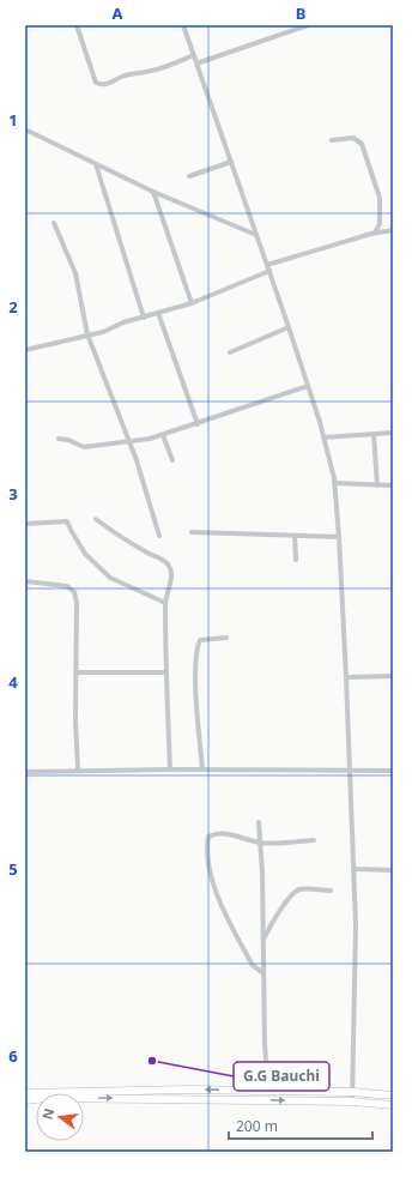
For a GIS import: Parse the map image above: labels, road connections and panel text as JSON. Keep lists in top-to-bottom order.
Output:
{
  "places": ["G.G Bauchi"],
  "scale_bar": "200 m",
  "north": "left",
  "grid": {
    "columns": ["A", "B"],
    "rows": [
      "1",
      "2",
      "3",
      "4",
      "5",
      "6"
    ]
  }
}
